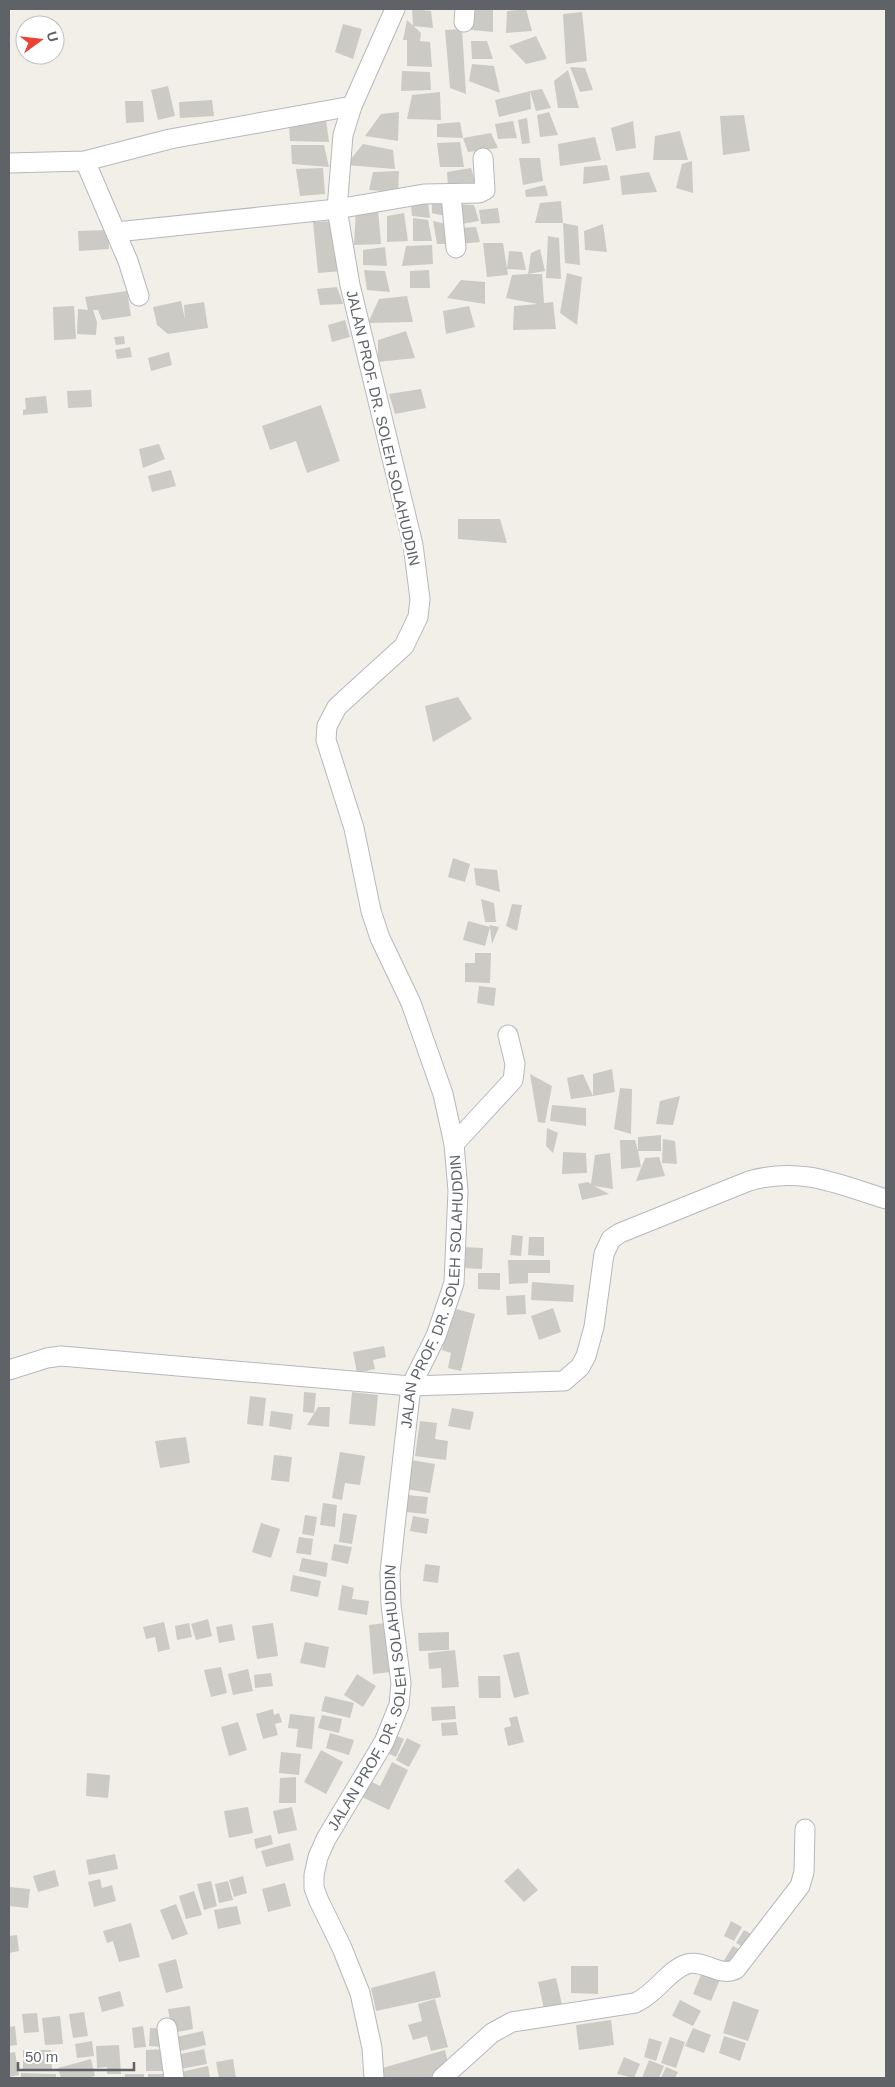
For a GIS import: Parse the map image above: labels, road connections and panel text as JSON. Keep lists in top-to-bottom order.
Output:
{
  "streets": {
    "street": ["JALAN PROF. DR. SOLEH SOLAHUDDIN"]
  },
  "scale_bar": "50 m",
  "north": "right"
}
